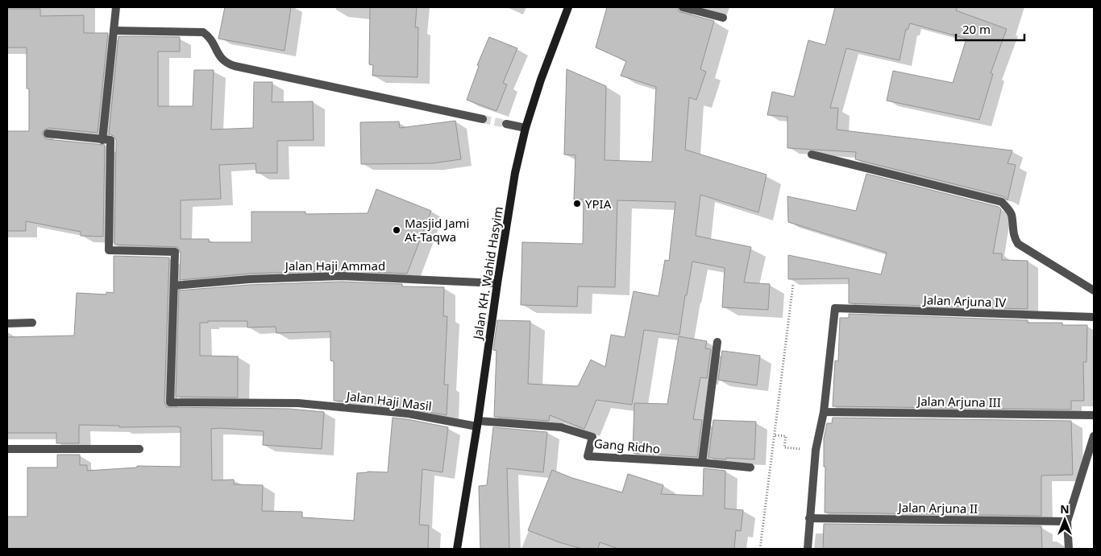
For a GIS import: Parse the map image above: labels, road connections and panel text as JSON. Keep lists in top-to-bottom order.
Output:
{
  "streets": {
    "street": [
      "Jalan Haji Ammad",
      "Jalan KH. Wahid Hasyim",
      "Jalan Arjuna IV",
      "Jalan Haji Masil",
      "Jalan Arjuna III",
      "Gang Ridho",
      "Jalan Arjuna II"
    ]
  },
  "crossings": [
    ["Jalan Haji Ammad", "Jalan KH. Wahid Hasyim"],
    ["Jalan Haji Ammad", "Jalan Haji Masil"],
    ["Jalan KH. Wahid Hasyim", "Jalan Haji Masil"],
    ["Jalan KH. Wahid Hasyim", "Gang Ridho"],
    ["Jalan Arjuna IV", "Jalan Arjuna III"],
    ["Jalan Haji Masil", "Gang Ridho"]
  ],
  "places": ["YPIA", "Masjid Jami At-Taqwa"],
  "scale_bar": "20 m",
  "north": "top"
}
